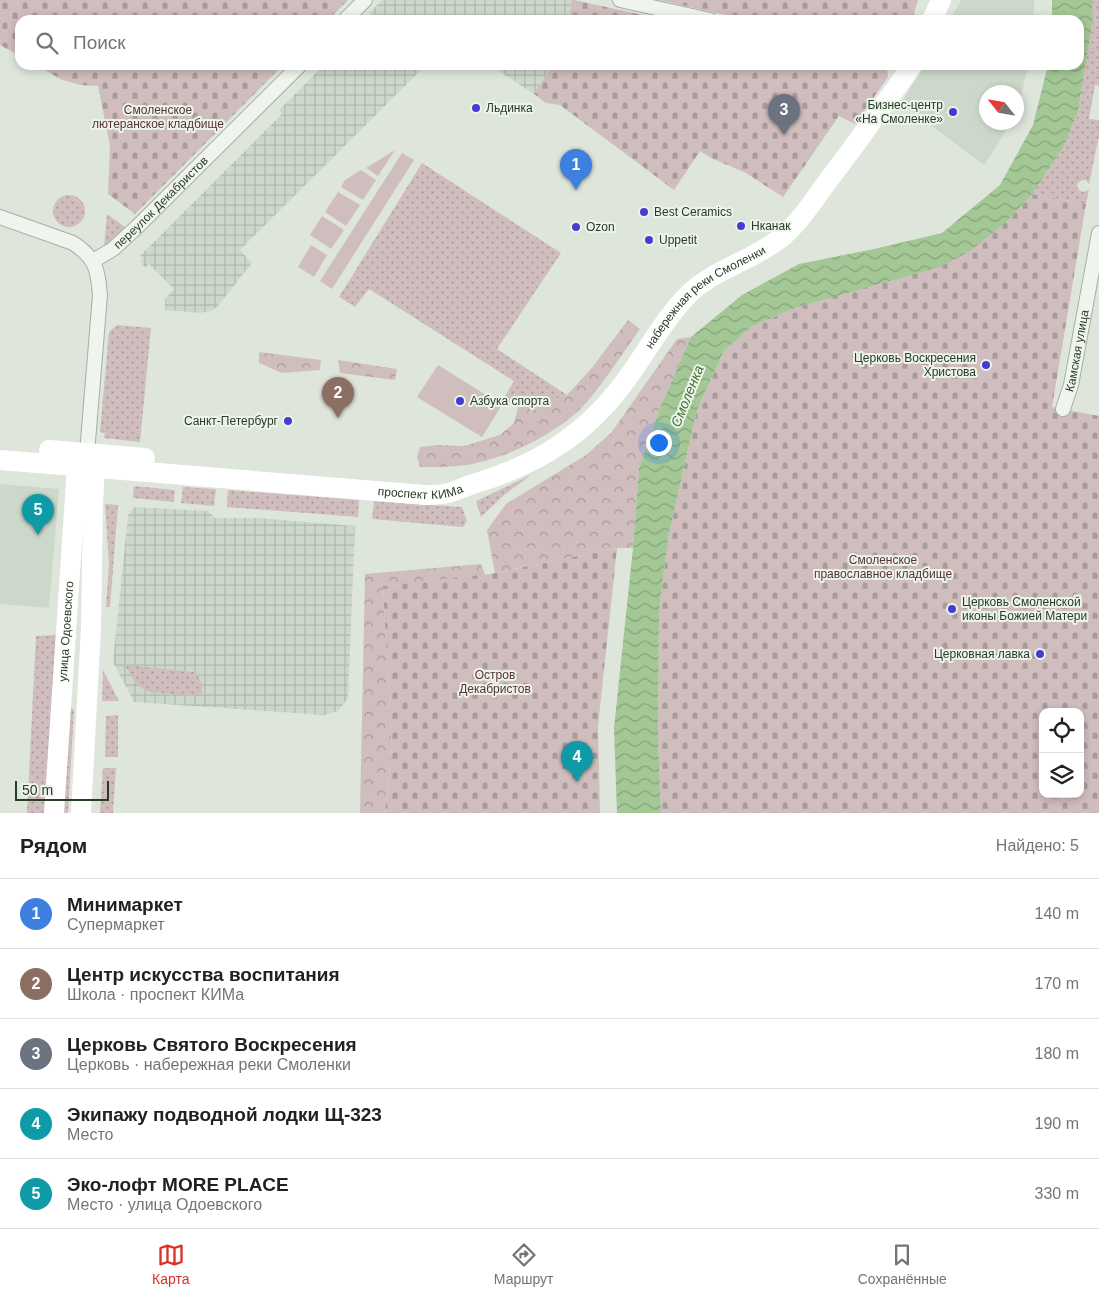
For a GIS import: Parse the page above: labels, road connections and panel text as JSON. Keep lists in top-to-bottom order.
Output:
{
  "streets": {
    "main road": ["набережная реки Смоленки", "проспект КИМа", "улица Одоевского"],
    "street": ["переулок Декабристов", "Камская улица"]
  },
  "crossings": [
    ["переулок Декабристов", "улица Одоевского"],
    ["набережная реки Смоленки", "проспект КИМа"],
    ["проспект КИМа", "улица Одоевского"]
  ],
  "water": ["Смоленка"],
  "parks": ["Смоленское лютеранское кладбище", "Смоленское православное кладбище", "Остров Декабристов"],
  "places": [
    "Льдинка",
    "Бизнес-центр «На Смоленке»",
    "Best Ceramics",
    "Нканак",
    "Ozon",
    "Uppetit",
    "Церковь Воскресения Христова",
    "Азбука спорта",
    "Санкт-Петербург",
    "Церковь Смоленской иконы Божией Матери",
    "Церковная лавка"
  ],
  "scale_bar": "50 m",
  "north": "top left",
  "page": {
    "search": "Поиск",
    "pins": [
      "3",
      "1",
      "2",
      "5",
      "4"
    ],
    "scale": "50 m",
    "heading": ["Рядом", "Найдено: 5"],
    "list": [
      {
        "mark": "1",
        "name": "Минимаркет",
        "note": "Супермаркет",
        "value": "140 m"
      },
      {
        "mark": "2",
        "name": "Центр искусства воспитания",
        "note": "Школа · проспект КИМа",
        "value": "170 m"
      },
      {
        "mark": "3",
        "name": "Церковь Святого Воскресения",
        "note": "Церковь · набережная реки Смоленки",
        "value": "180 m"
      },
      {
        "mark": "4",
        "name": "Экипажу подводной лодки Щ-323",
        "note": "Место",
        "value": "190 m"
      },
      {
        "mark": "5",
        "name": "Эко-лофт MORE PLACE",
        "note": "Место · улица Одоевского",
        "value": "330 m"
      }
    ],
    "nav": ["Карта", "Маршрут", "Сохранённые"]
  }
}
